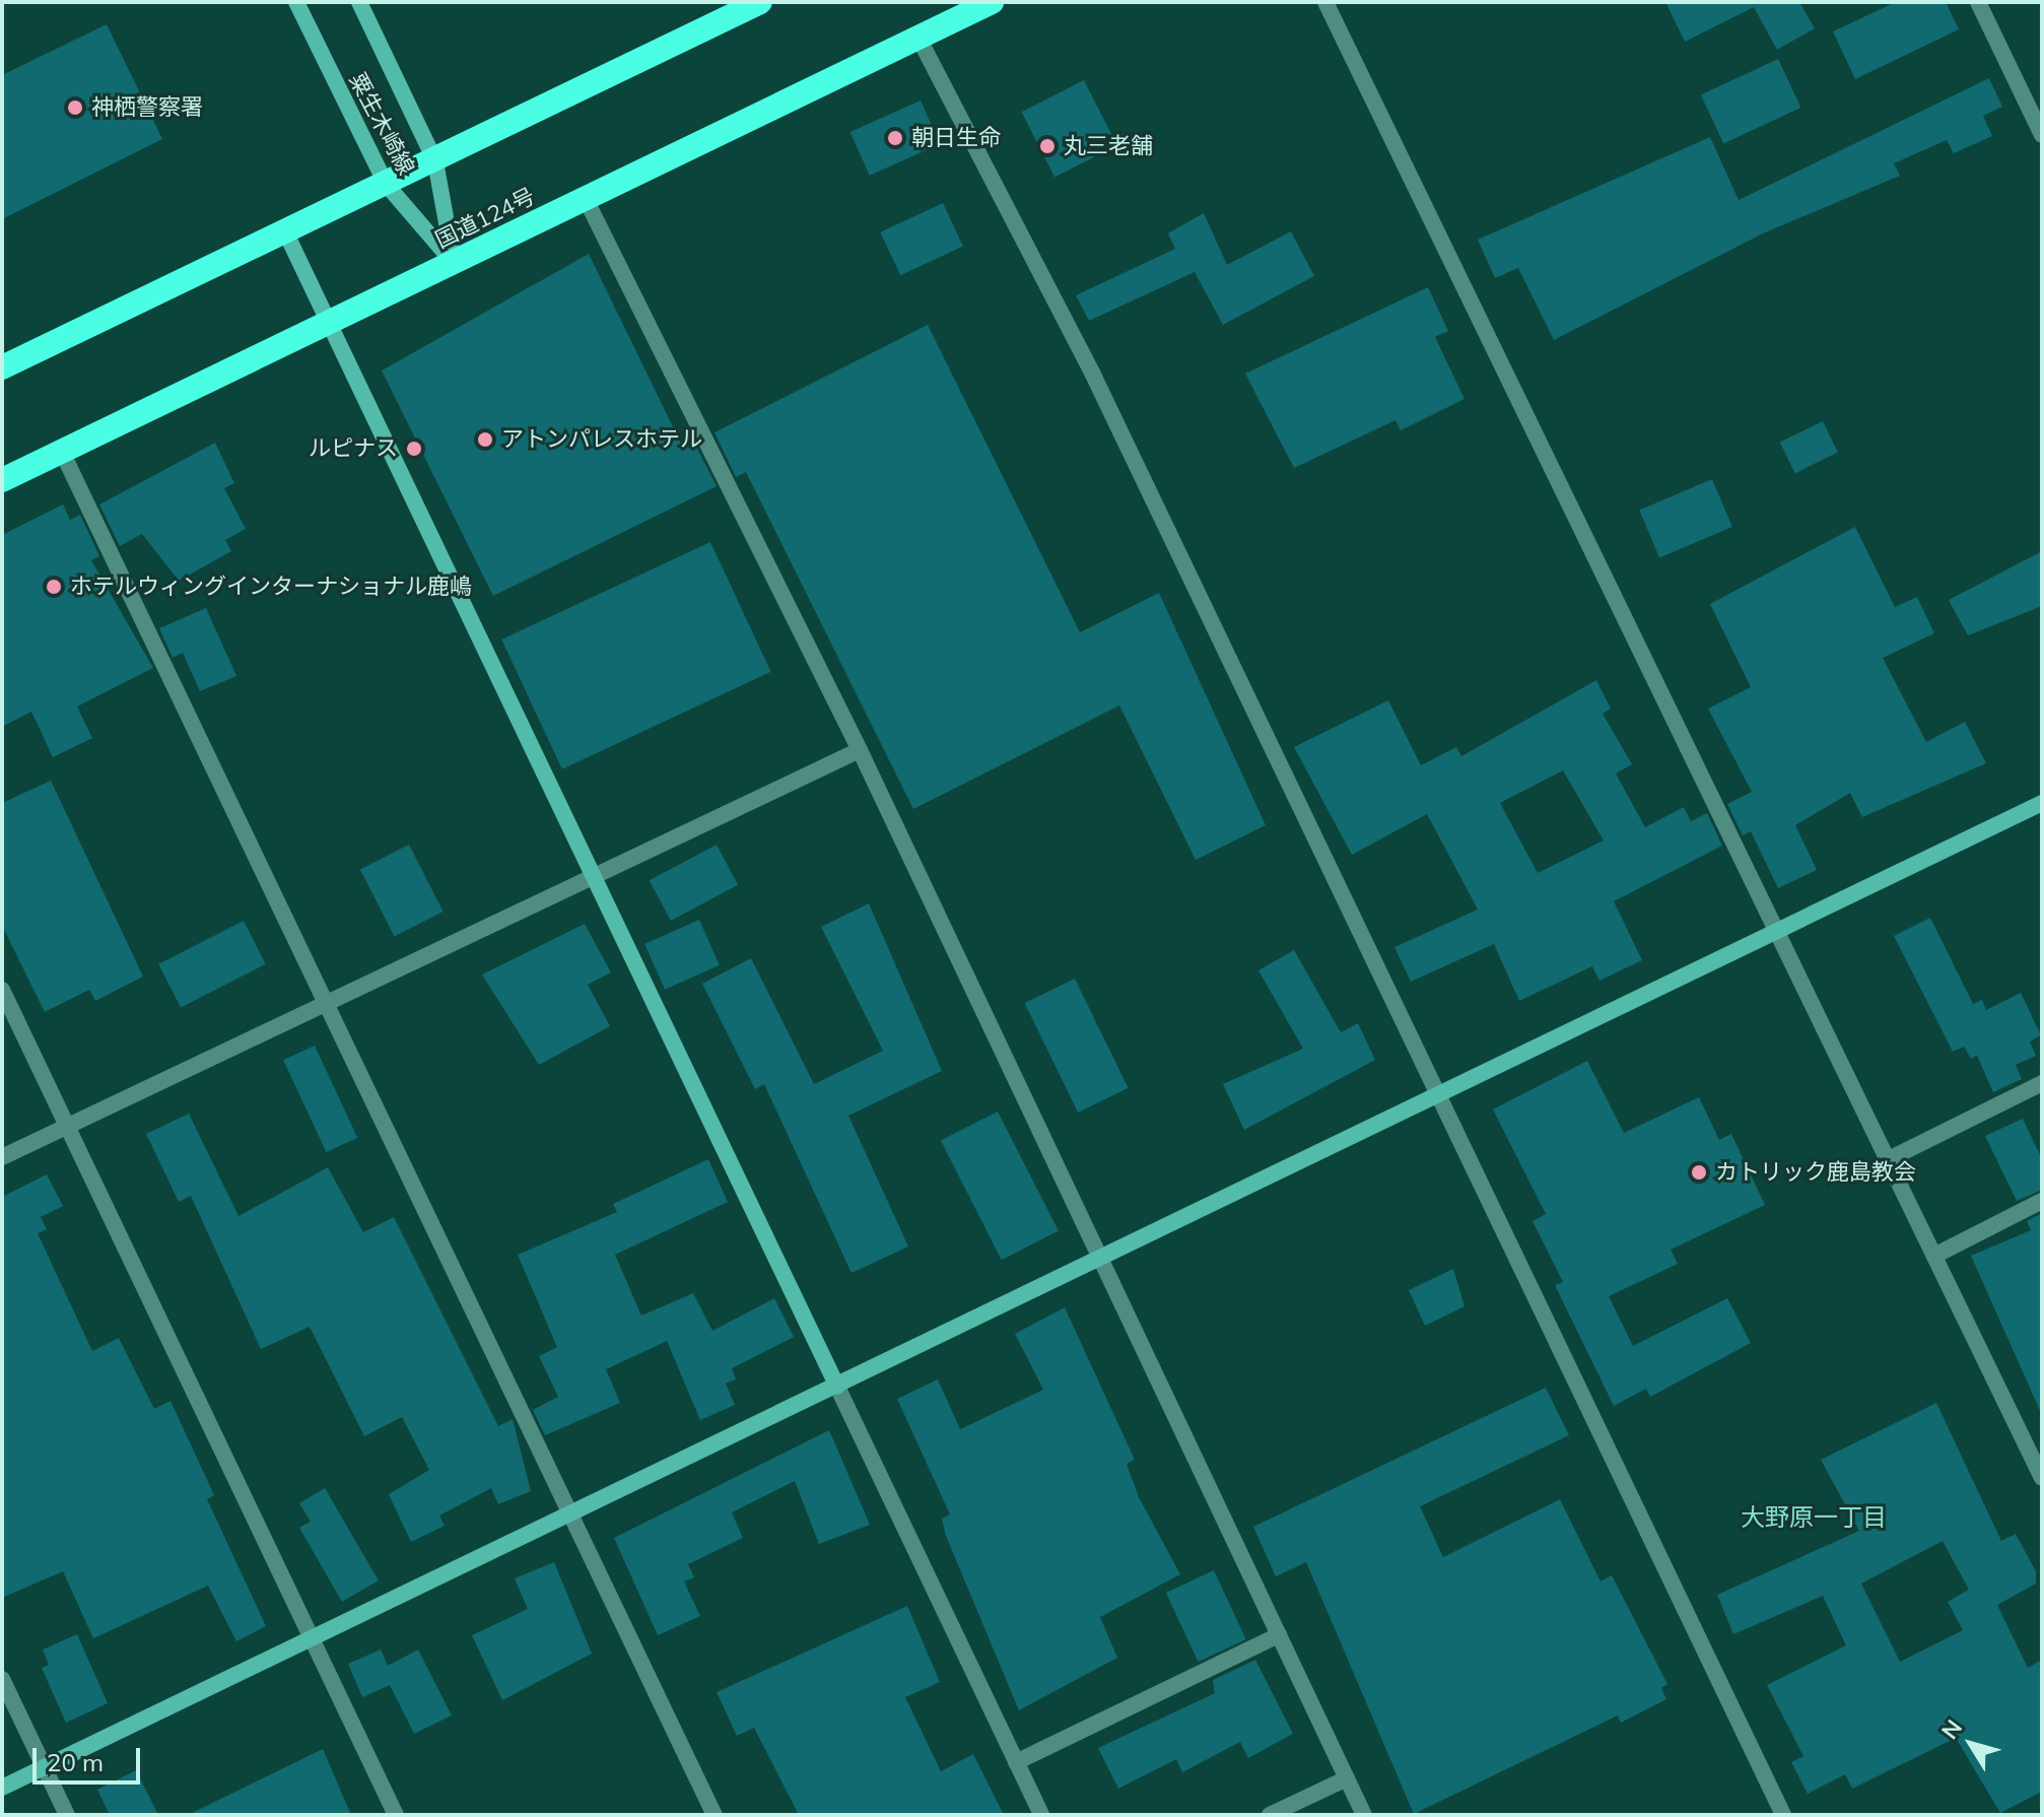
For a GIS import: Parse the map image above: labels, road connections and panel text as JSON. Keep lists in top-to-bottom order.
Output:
{
  "streets": {
    "highway": ["国道124号"],
    "street": ["粟生木崎線"]
  },
  "crossings": [
    ["粟生木崎線", "国道124号"]
  ],
  "districts": ["大野原一丁目"],
  "places": [
    "神栖警察署",
    "朝日生命",
    "丸三老舗",
    "アトンパレスホテル",
    "ルピナス",
    "ホテルウィングインターナショナル鹿嶋",
    "カトリック鹿島教会"
  ],
  "scale_bar": "20 m",
  "north": "top left"
}
